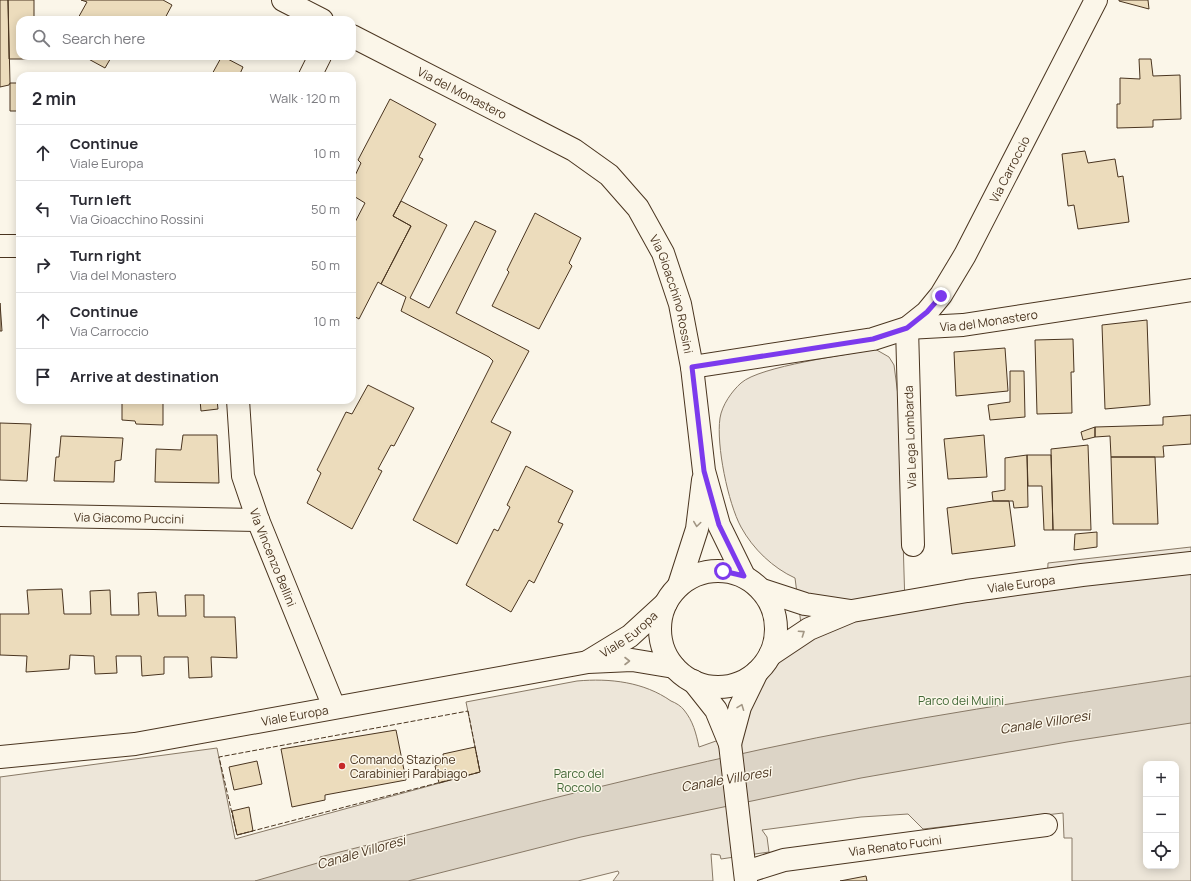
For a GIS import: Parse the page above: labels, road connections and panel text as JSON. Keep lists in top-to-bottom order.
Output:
{
  "streets": {
    "street": [
      "Via del Monastero",
      "Via Carroccio",
      "Via Gioacchino Rossini",
      "Via Lega Lombarda",
      "Via Giacomo Puccini",
      "Via Vincenzo Bellini",
      "Viale Europa",
      "Via Renato Fucini"
    ]
  },
  "crossings": [
    ["Via del Monastero", "Via Carroccio"],
    ["Via del Monastero", "Via Gioacchino Rossini"],
    ["Via del Monastero", "Via Lega Lombarda"],
    ["Via Carroccio", "Via Lega Lombarda"],
    ["Via Gioacchino Rossini", "Viale Europa"],
    ["Via Giacomo Puccini", "Via Vincenzo Bellini"],
    ["Via Vincenzo Bellini", "Viale Europa"]
  ],
  "water": ["Canale Villoresi"],
  "parks": ["Parco dei Mulini", "Parco del Roccolo"],
  "places": ["Comando Stazione Carabinieri Parabiago"],
  "page": {
    "search": "Search here",
    "heading": ["2 min", "Walk · 120 m"],
    "list": [
      ["Continue", "Viale Europa", "10 m"],
      ["Turn left", "Via Gioacchino Rossini", "50 m"],
      ["Turn right", "Via del Monastero", "50 m"],
      ["Continue", "Via Carroccio", "10 m"],
      "Arrive at destination"
    ],
    "map_buttons": ["+", "−"]
  }
}
